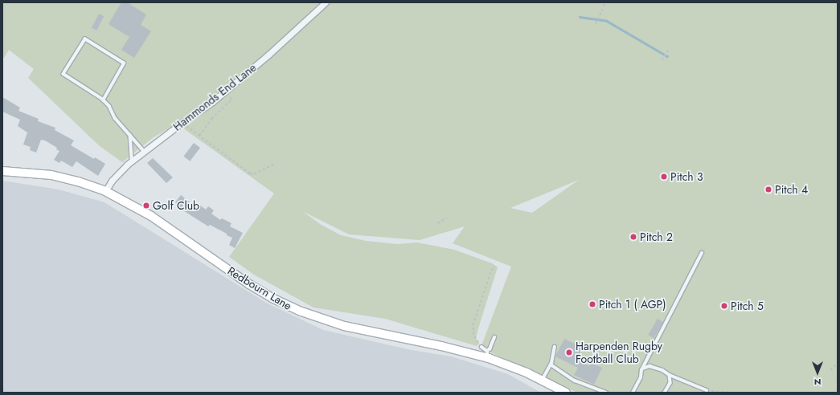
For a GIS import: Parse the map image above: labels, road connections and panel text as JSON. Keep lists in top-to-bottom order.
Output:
{
  "streets": {
    "main road": ["Redbourn Lane"],
    "street": ["Hammonds End Lane"]
  },
  "crossings": [
    ["Hammonds End Lane", "Redbourn Lane"]
  ],
  "places": [
    "Pitch 3",
    "Pitch 4",
    "Golf Club",
    "Pitch 2",
    "Pitch 1 ( AGP)",
    "Pitch 5",
    "Harpenden Rugby Football Club"
  ],
  "north": "bottom"
}
